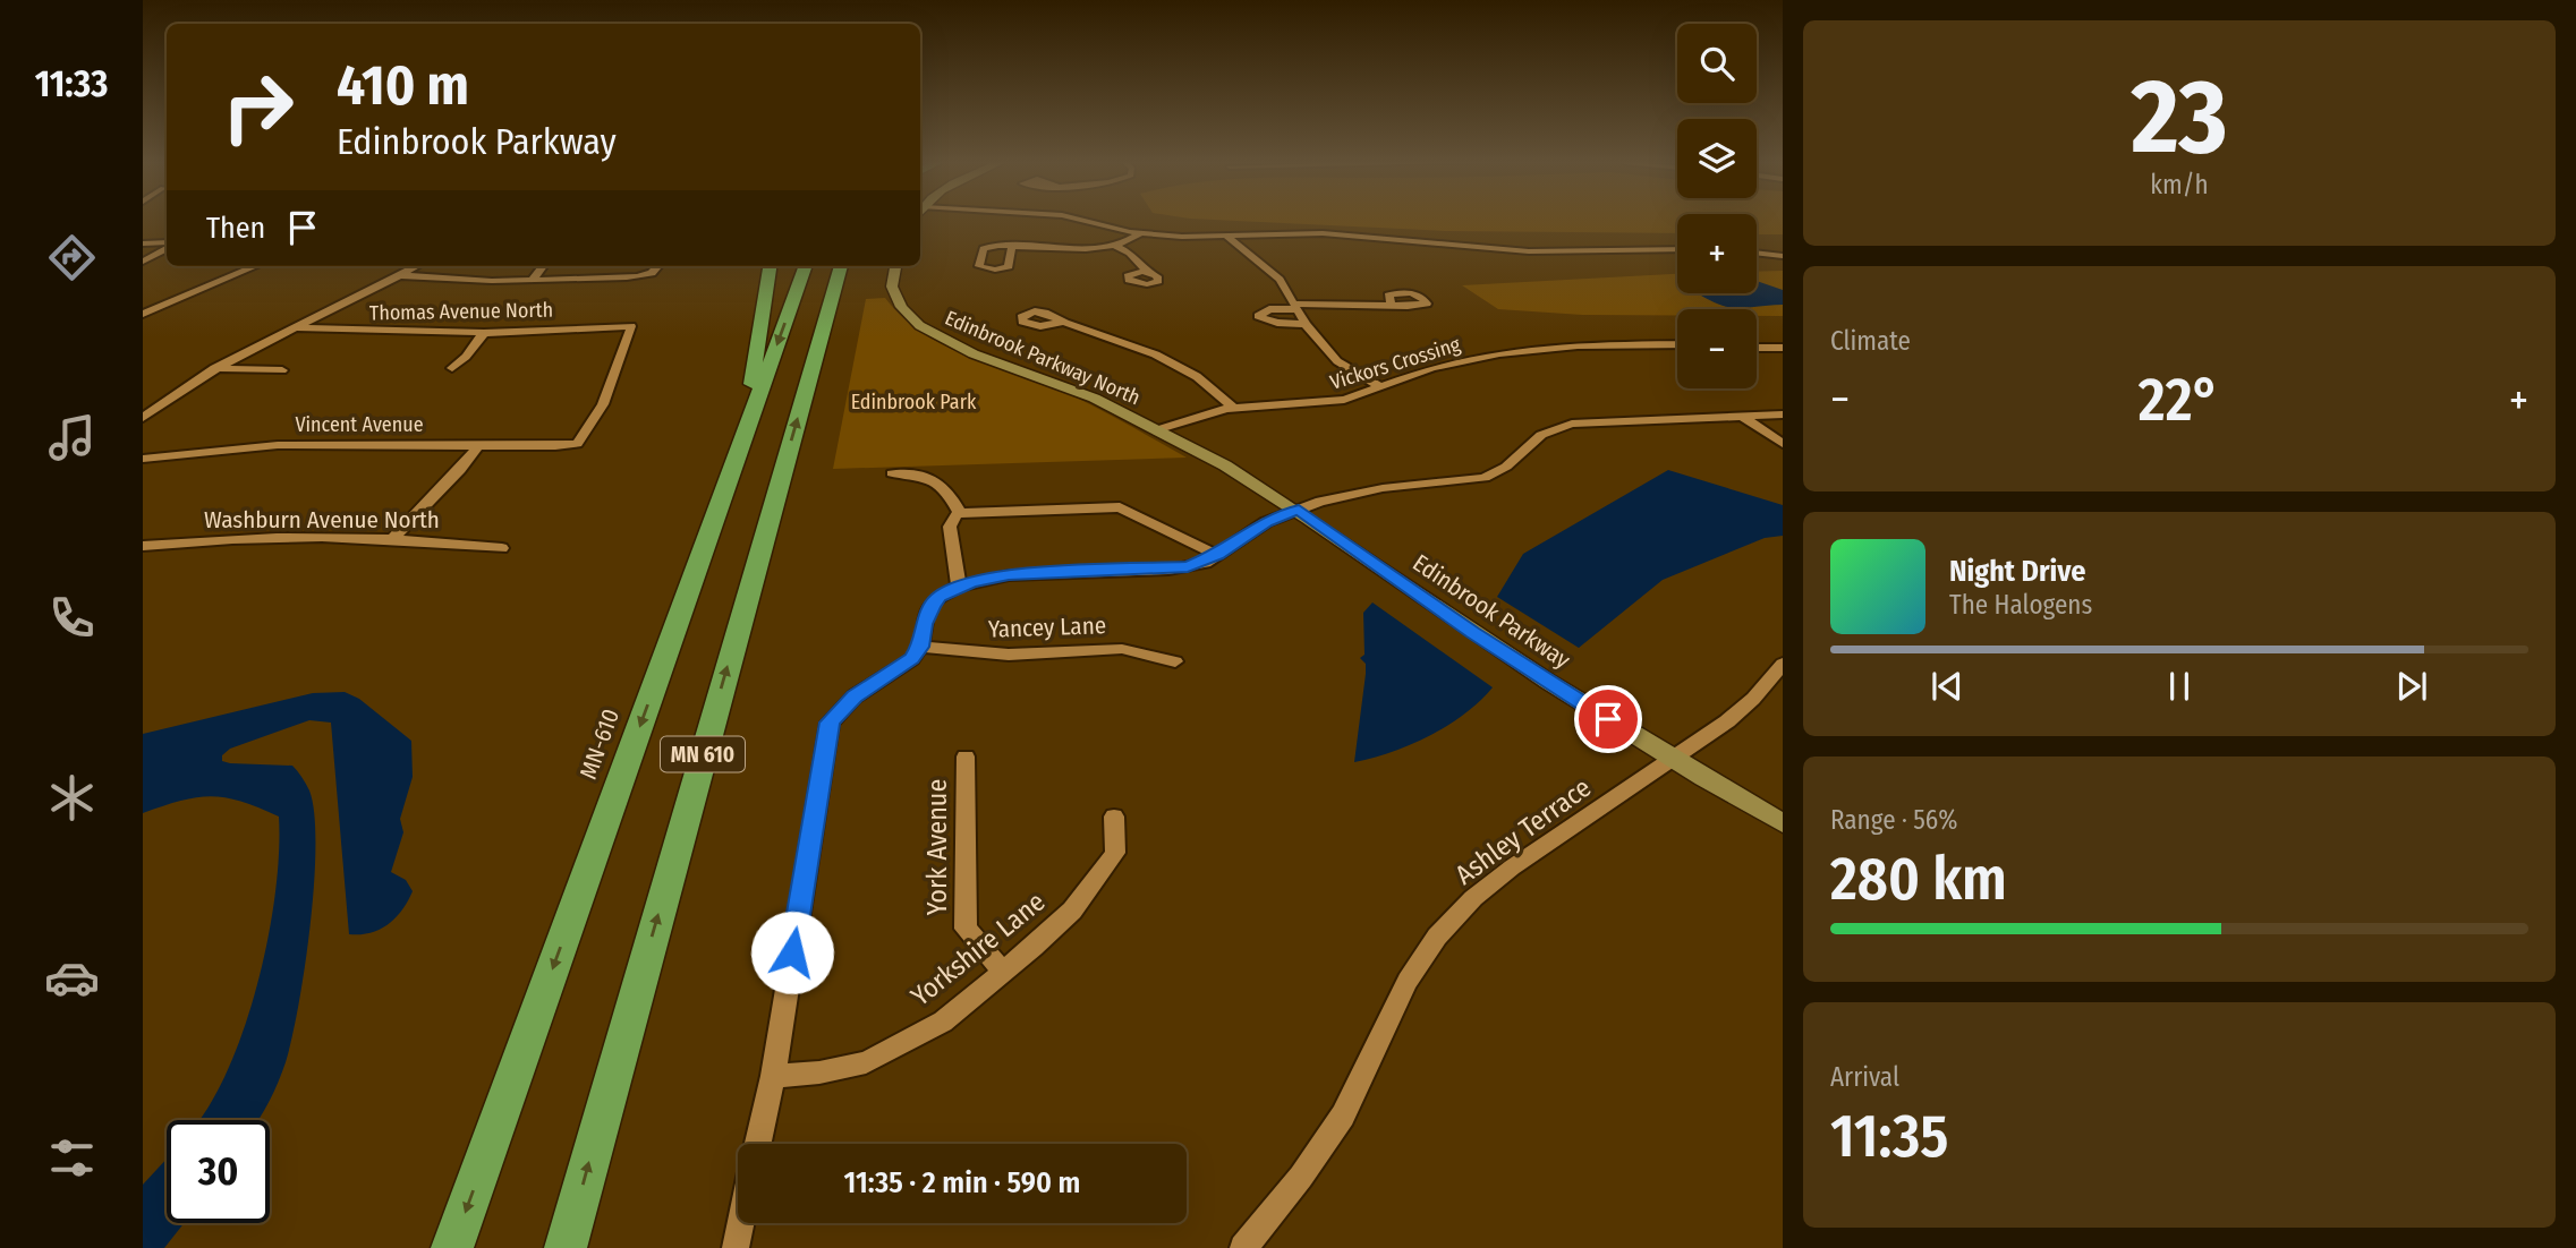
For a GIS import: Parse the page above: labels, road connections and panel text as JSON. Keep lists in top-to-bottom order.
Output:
{
  "streets": {
    "highway": ["MN-610", "MN 610"],
    "street": [
      "Thomas Avenue North",
      "Edinbrook Parkway North",
      "Vickors Crossing",
      "Vincent Avenue",
      "Washburn Avenue North",
      "Edinbrook Parkway",
      "Yancey Lane",
      "Ashley Terrace",
      "York Avenue",
      "Yorkshire Lane"
    ]
  },
  "crossings": [
    ["Thomas Avenue North", "Vincent Avenue"],
    ["Edinbrook Parkway North", "Vickors Crossing"],
    ["Edinbrook Parkway North", "Edinbrook Parkway"],
    ["Edinbrook Parkway", "Ashley Terrace"],
    ["York Avenue", "Yorkshire Lane"]
  ],
  "parks": ["Edinbrook Park"],
  "page": {
    "tabs": "11:33",
    "tile": [
      ["23", "km/h"],
      "Climate",
      ["Range · 56%", "280 km"],
      ["Arrival", "11:35"]
    ],
    "map_buttons": ["+", "−"],
    "turn": ["410 m", "Edinbrook Parkway"],
    "then": "Then",
    "heat": ["−", "22°", "+"],
    "song": ["Night Drive", "The Halogens"],
    "limit": "30",
    "trip": "11:35 · 2 min · 590 m"
  }
}
